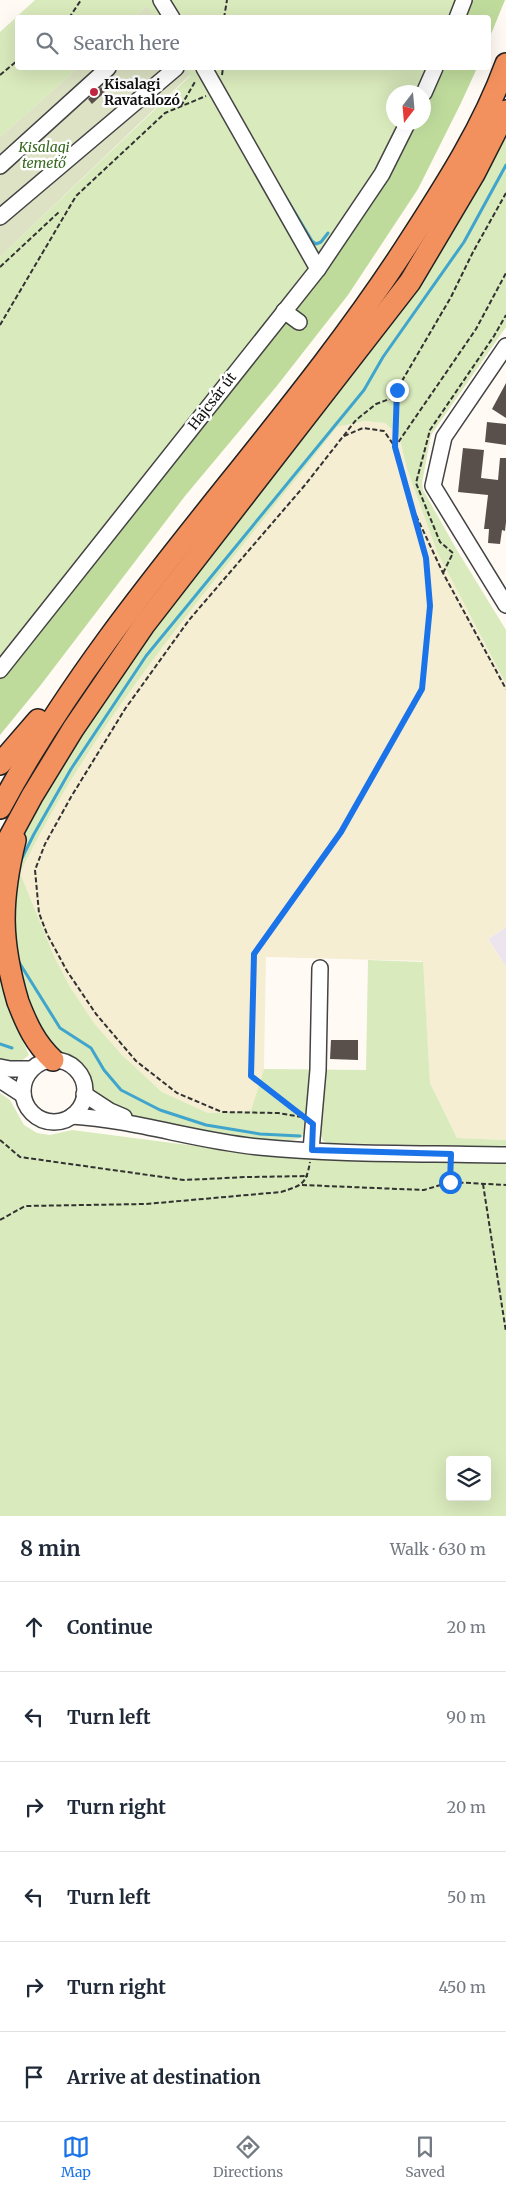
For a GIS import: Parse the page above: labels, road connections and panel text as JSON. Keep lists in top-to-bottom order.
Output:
{
  "streets": {
    "street": ["Hajcsár út"]
  },
  "parks": ["Kisalagi temető"],
  "places": ["Kisalagi Ravatalozó"],
  "north": "bottom",
  "page": {
    "search": "Search here",
    "heading": ["8 min", "Walk · 630 m"],
    "list": [
      ["Continue", "20 m"],
      ["Turn left", "90 m"],
      ["Turn right", "20 m"],
      ["Turn left", "50 m"],
      ["Turn right", "450 m"],
      "Arrive at destination"
    ],
    "nav": ["Map", "Directions", "Saved"]
  }
}
